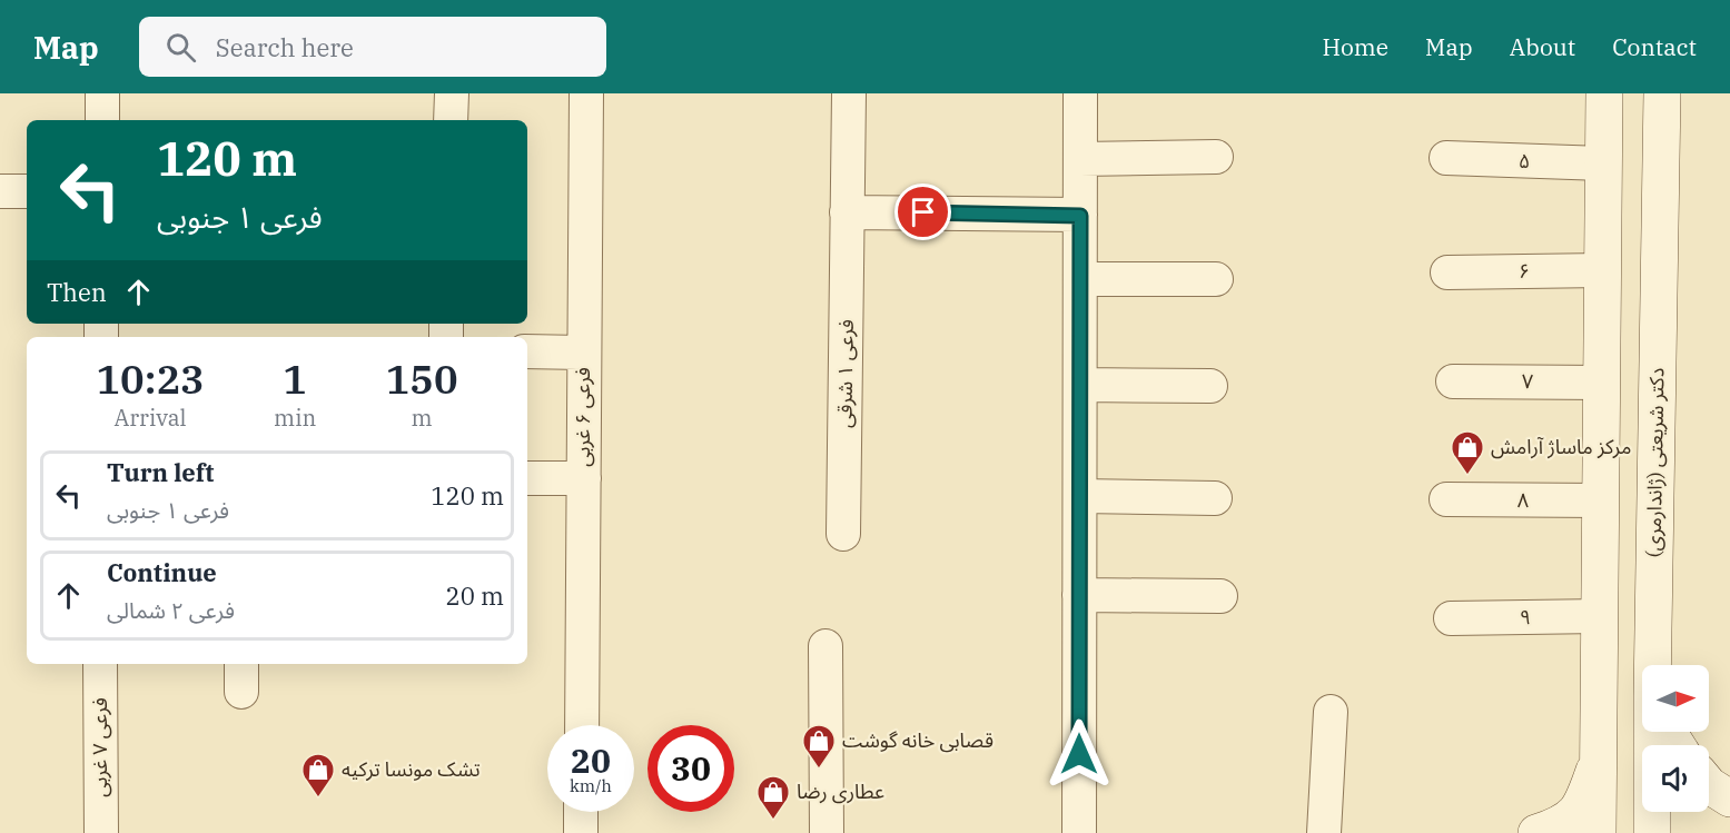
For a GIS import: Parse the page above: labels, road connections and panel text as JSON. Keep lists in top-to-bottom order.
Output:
{
  "streets": {
    "main road": ["دکتر شریعتی (ژاندارمری)"],
    "street": [
      "۵",
      "۶",
      "فرعی ۱ شرقی",
      "۷",
      "فرعی ۶ غربی",
      "۸",
      "۹",
      "فرعی ۷ غربی"
    ]
  },
  "places": {
    "shop": [
      "مرکز ماساژ آرامش",
      "قصابی خانه گوشت",
      "تشک مونسا ترکیه",
      "عطاری رضا"
    ]
  },
  "north": "right",
  "page": {
    "header": "Map",
    "search": "Search here",
    "nav": [
      "Home",
      "Map",
      "About",
      "Contact"
    ],
    "turn": ["120 m", "فرعی ۱ جنوبی"],
    "then": "Then",
    "eta": [
      "10:23",
      "Arrival",
      "1",
      "min",
      "150",
      "m"
    ],
    "list": [
      {
        "name": "Turn left",
        "note": "فرعی ۱ جنوبی",
        "value": "120 m"
      },
      {
        "name": "Continue",
        "note": "فرعی ۲ شمالی",
        "value": "20 m"
      }
    ],
    "speed": "20 km/h",
    "limit": "30"
  }
}
